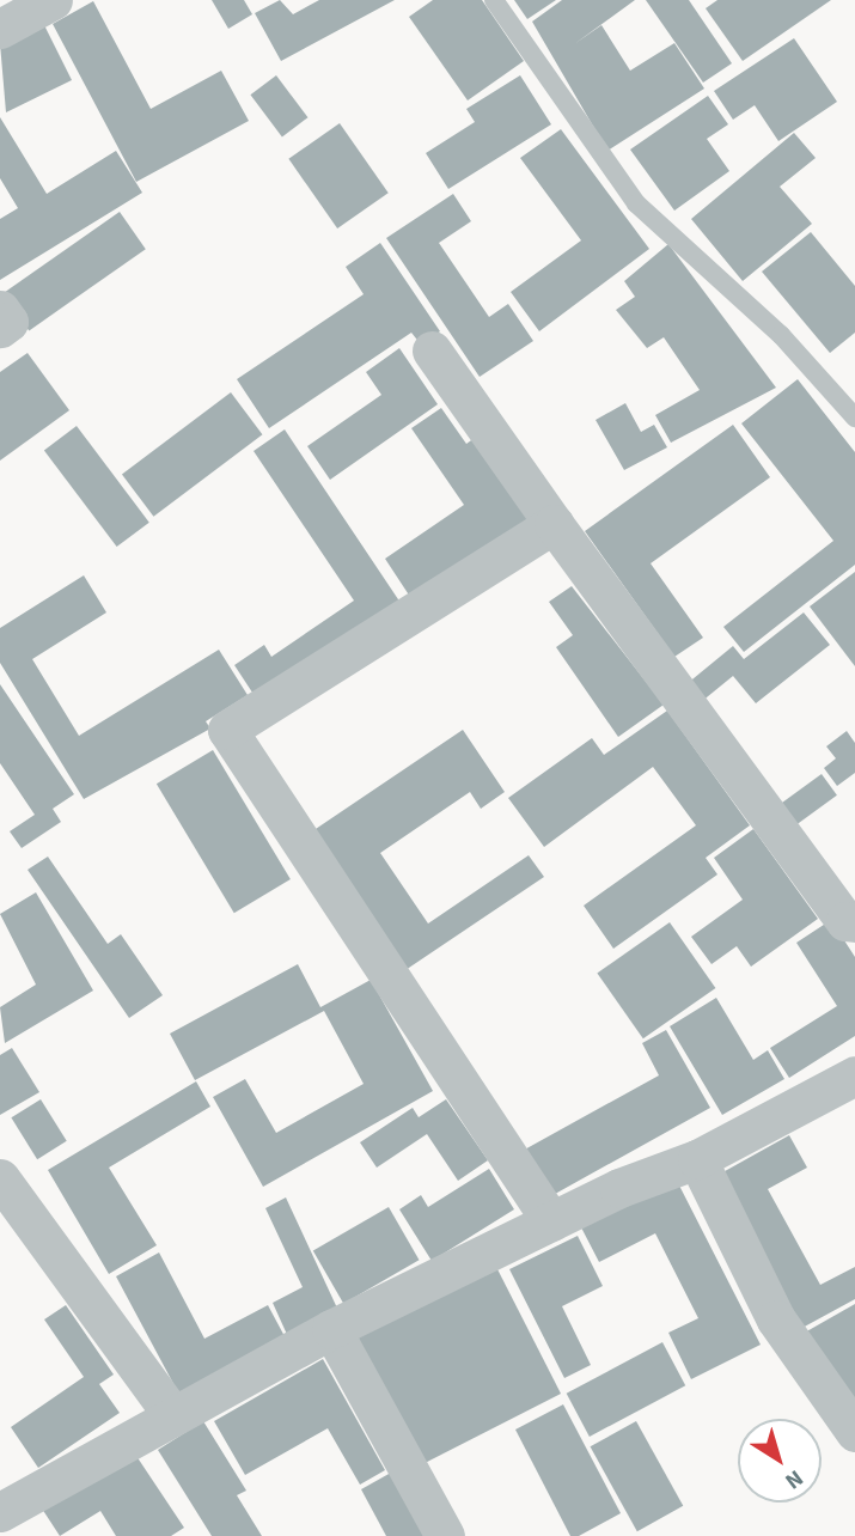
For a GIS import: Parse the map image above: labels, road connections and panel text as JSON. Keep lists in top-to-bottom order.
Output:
{
  "north": "bottom right"
}
